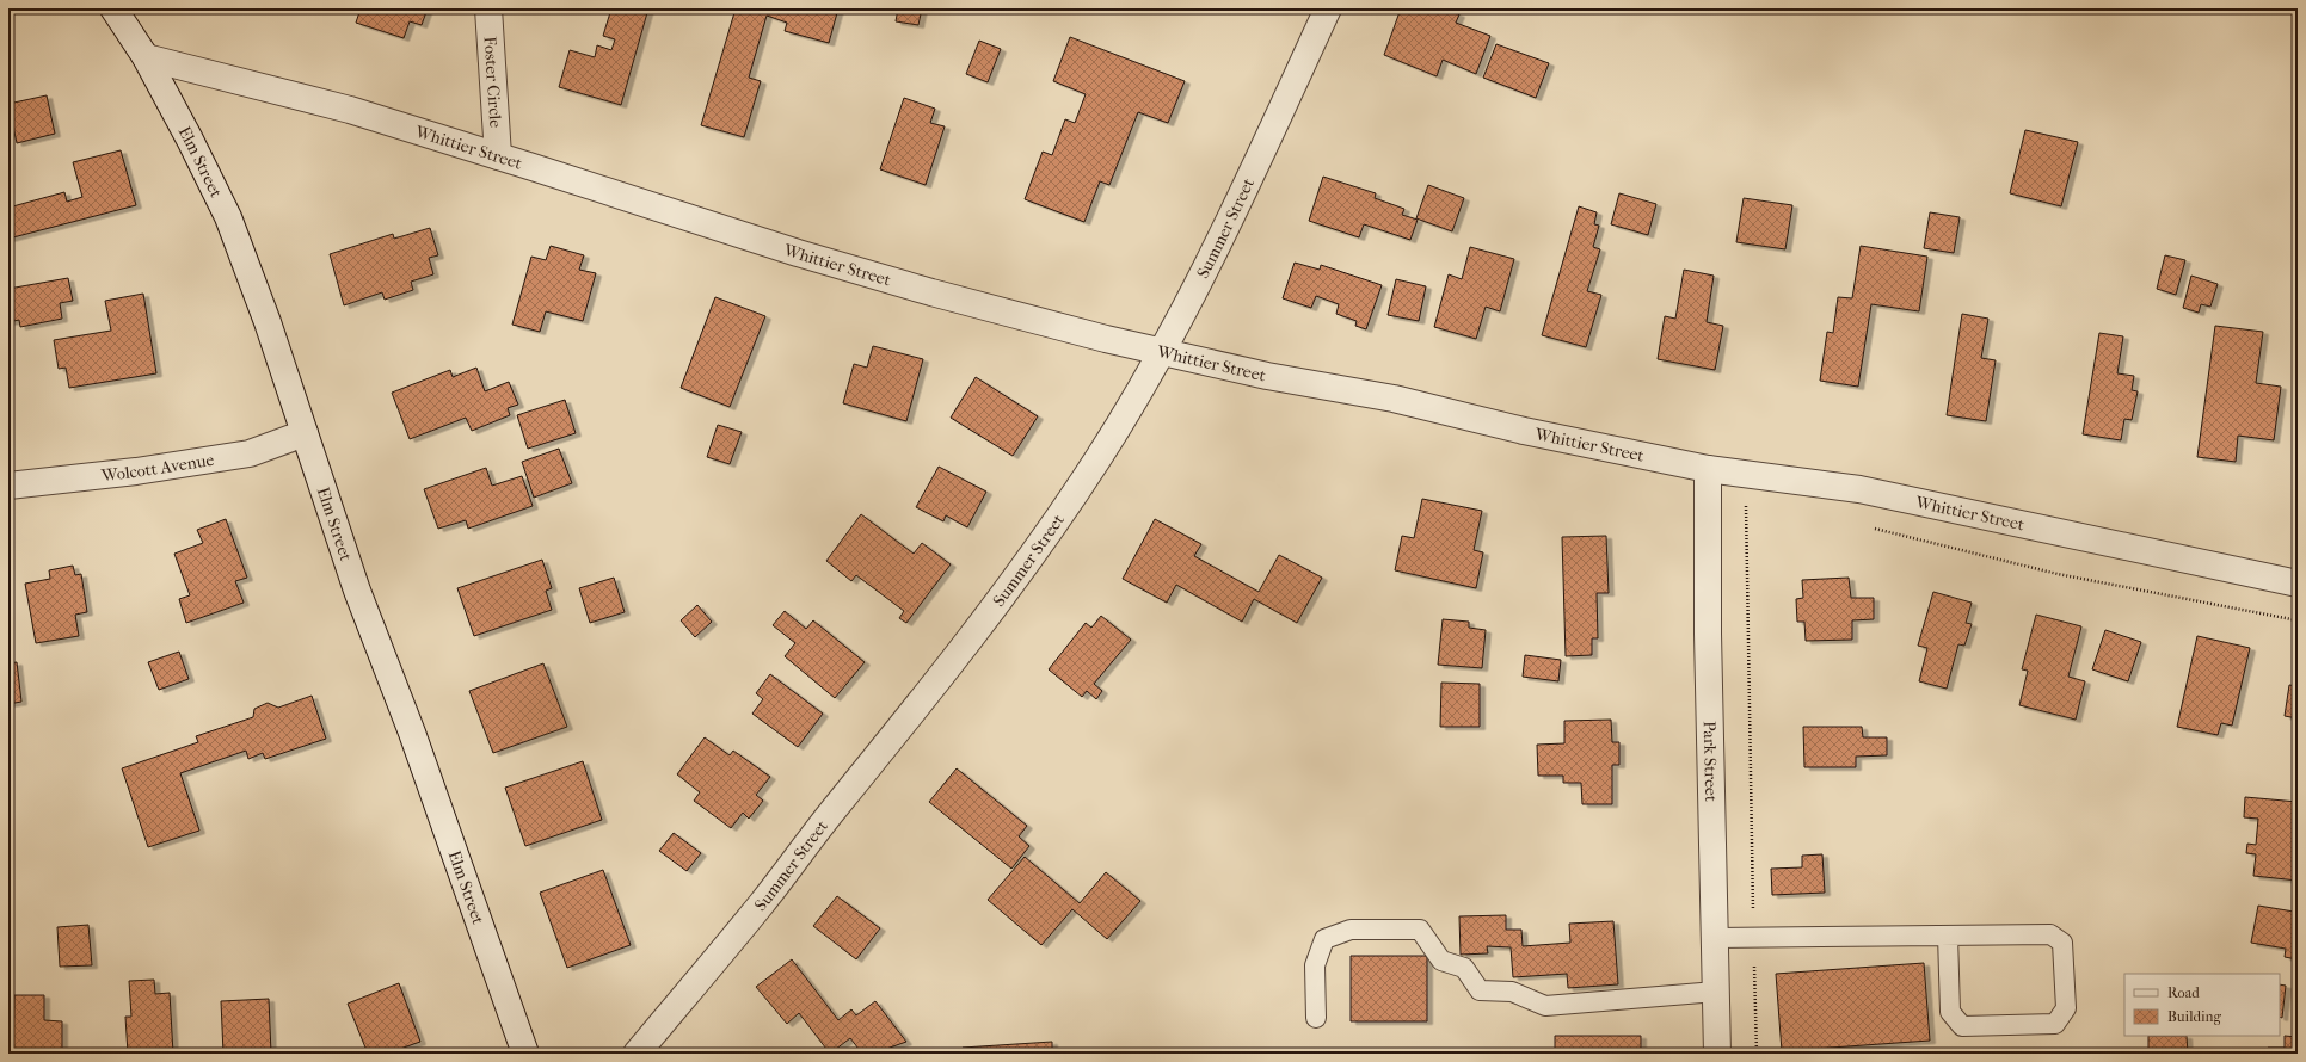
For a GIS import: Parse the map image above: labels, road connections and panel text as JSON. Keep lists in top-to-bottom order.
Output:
{
  "streets": {
    "street": [
      "Foster Circle",
      "Whittier Street",
      "Elm Street",
      "Summer Street",
      "Wolcott Avenue",
      "Park Street"
    ]
  },
  "crossings": [
    ["Foster Circle", "Whittier Street"],
    ["Whittier Street", "Elm Street"],
    ["Whittier Street", "Summer Street"],
    ["Whittier Street", "Park Street"],
    ["Elm Street", "Wolcott Avenue"]
  ],
  "legend": ["Road", "Building"]
}
